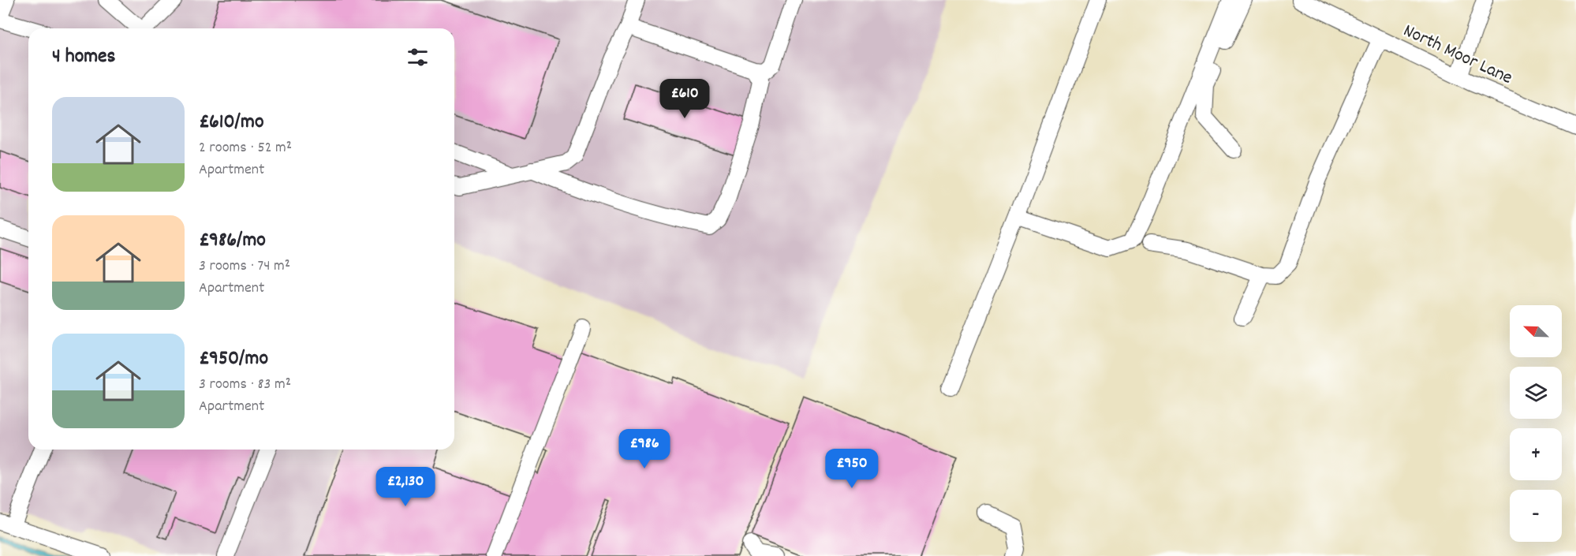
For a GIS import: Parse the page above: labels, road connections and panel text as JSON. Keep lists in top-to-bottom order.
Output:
{
  "streets": {
    "street": ["North Moor Lane"]
  },
  "north": "top left",
  "page": {
    "heading": "4 homes",
    "price": [
      "£610",
      "£986",
      "£950",
      "£2,130"
    ],
    "list": [
      {
        "name": "£610/mo",
        "note": "2 rooms · 52 m² · Apartment"
      },
      {
        "name": "£986/mo",
        "note": "3 rooms · 74 m² · Apartment"
      },
      {
        "name": "£950/mo",
        "note": "3 rooms · 83 m² · Apartment"
      }
    ],
    "map_buttons": ["+", "−"]
  }
}
